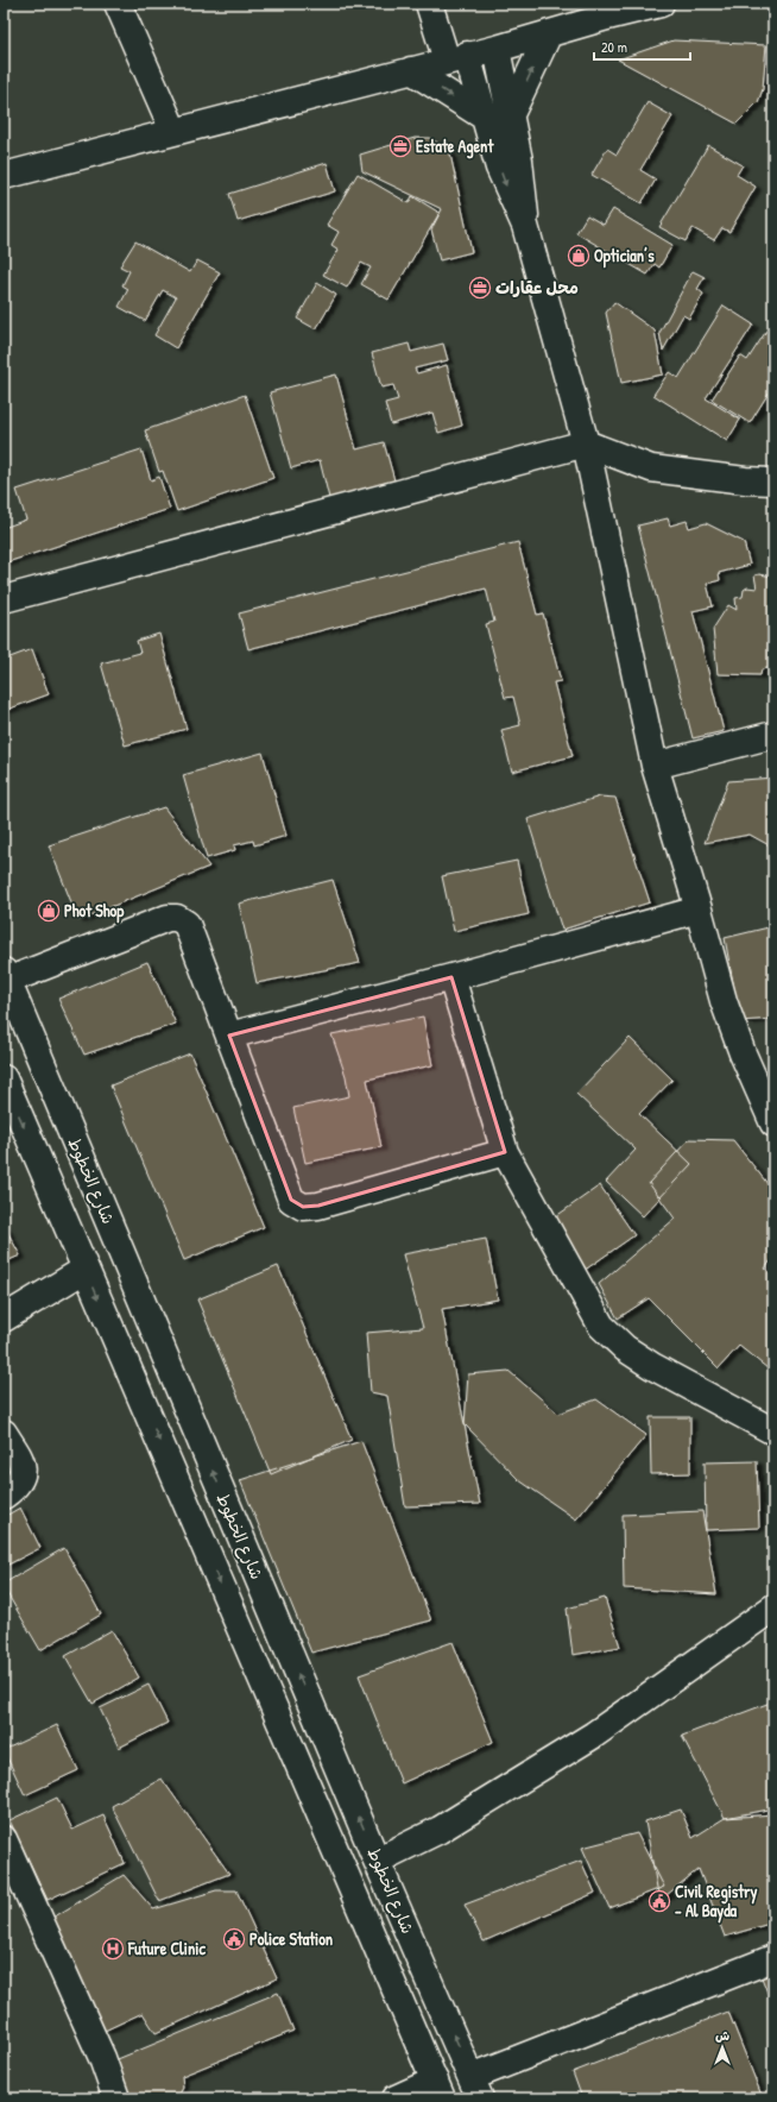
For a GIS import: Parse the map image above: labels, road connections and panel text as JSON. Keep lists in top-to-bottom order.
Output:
{
  "streets": {
    "street": ["شارع الخطوط"]
  },
  "places": {
    "office": ["Estate Agent", "محل عقارات"],
    "shop": ["Optician’s", "Phot Shop"],
    "public building": ["Civil Registry - Al Bayda", "Police Station"],
    "hospital": ["Future Clinic"]
  },
  "scale_bar": "20 m",
  "north": "top"
}
